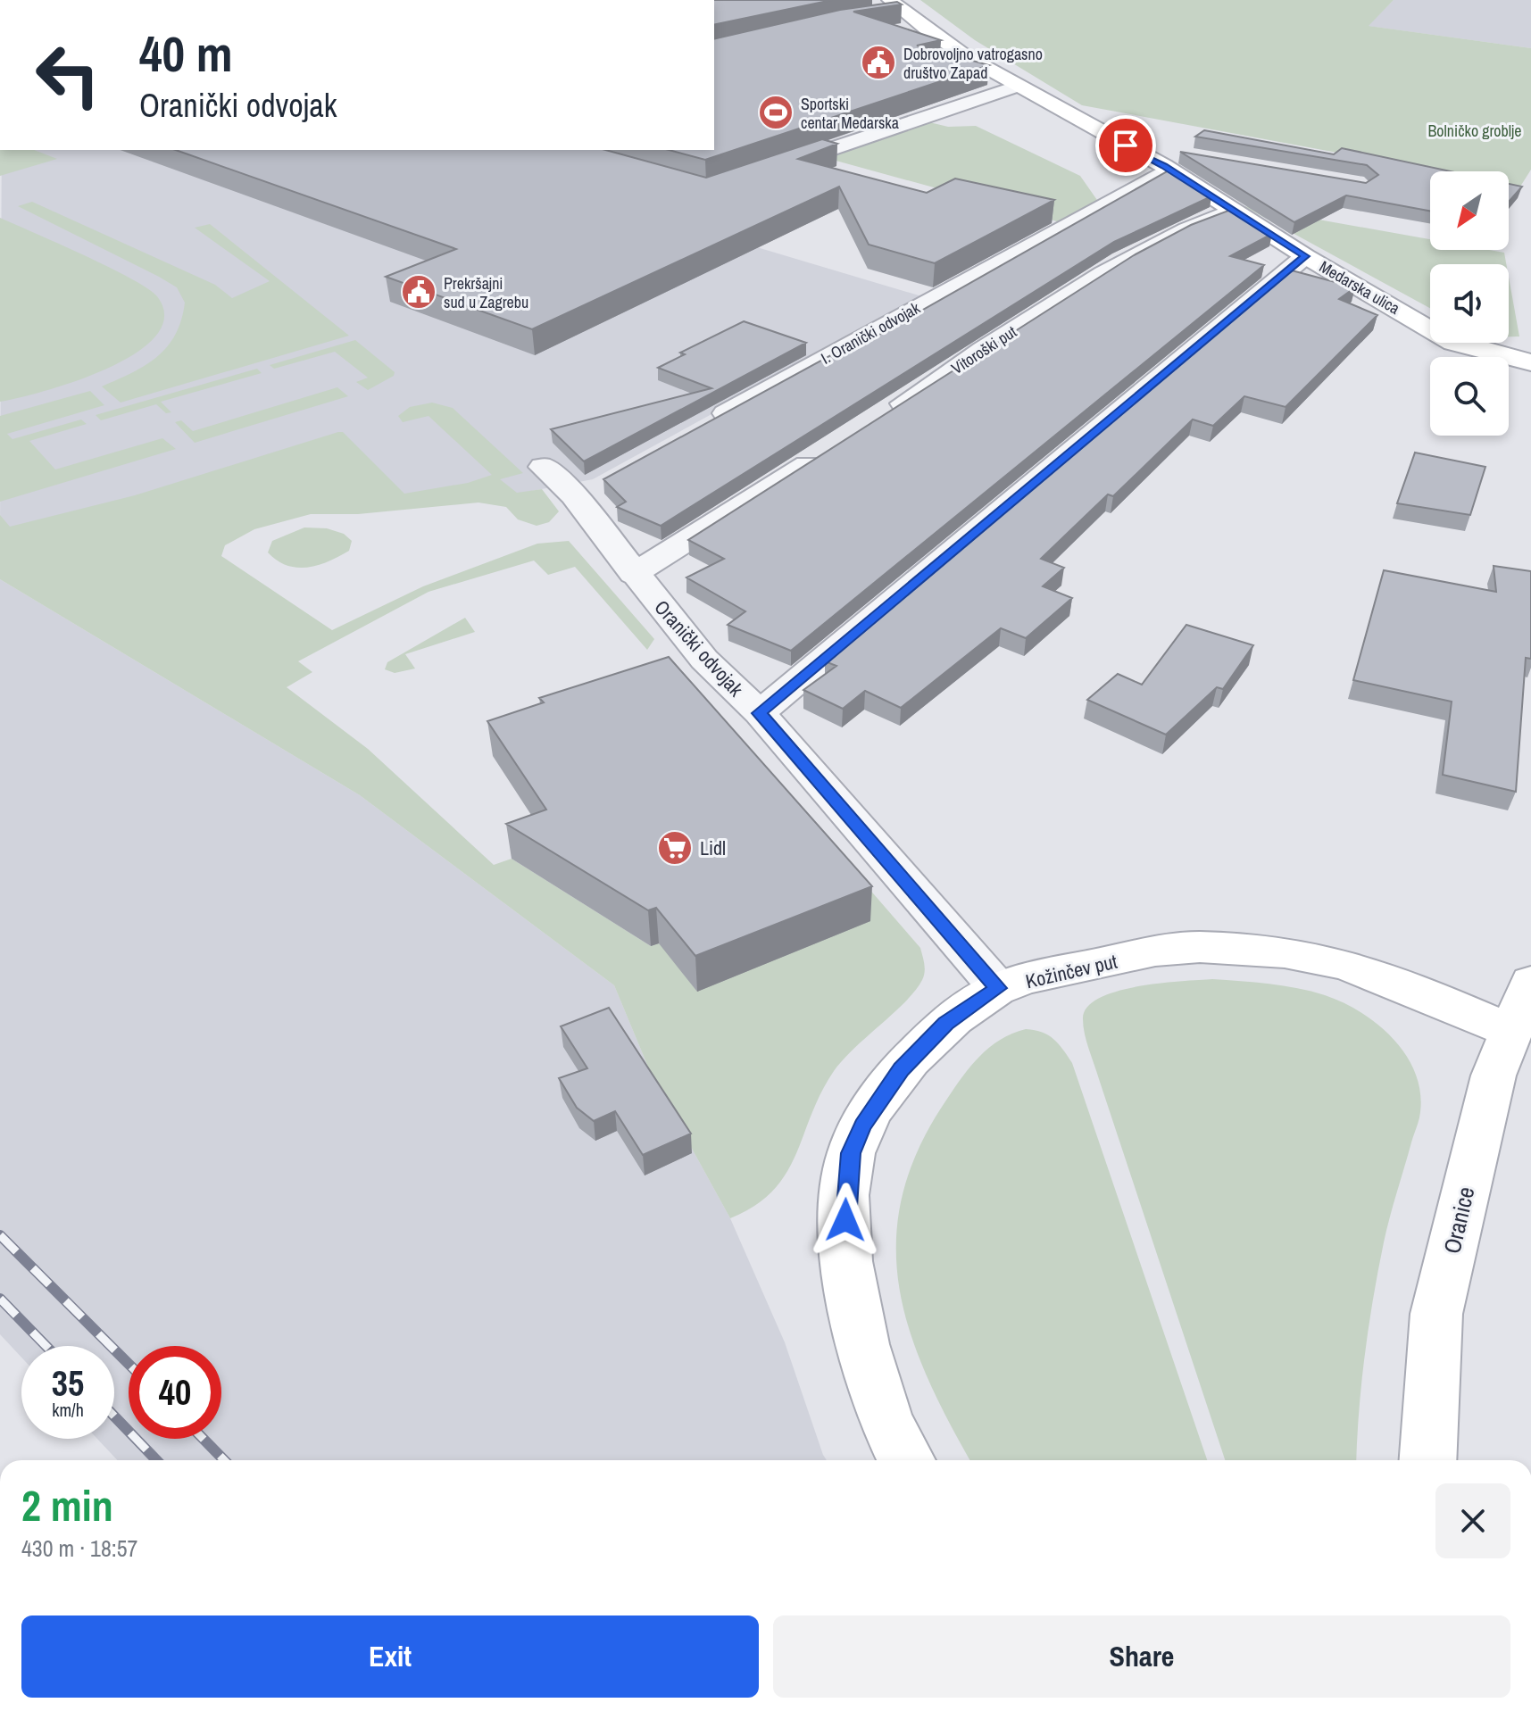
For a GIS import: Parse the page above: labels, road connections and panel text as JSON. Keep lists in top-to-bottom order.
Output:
{
  "streets": {
    "street": [
      "Medarska ulica",
      "I. Oranički odvojak",
      "Vitoroški put",
      "Oranički odvojak",
      "Kožinčev put",
      "Oranice"
    ]
  },
  "crossings": [
    ["Medarska ulica", "I. Oranički odvojak"],
    ["Medarska ulica", "Vitoroški put"],
    ["Oranički odvojak", "Kožinčev put"],
    ["Kožinčev put", "Oranice"]
  ],
  "parks": ["Bolničko groblje"],
  "places": {
    "public building": ["Dobrovoljno vatrogasno društvo Zapad", "Prekršajni sud u Zagrebu"],
    "sports": ["Sportski centar Medarska"],
    "supermarket": ["Lidl"]
  },
  "north": "bottom left",
  "page": {
    "turn": ["40 m", "Oranički odvojak"],
    "speed": "35 km/h",
    "limit": "40",
    "heading": ["2 min", "430 m · 18:57"],
    "buttons": ["Exit", "Share"]
  }
}
